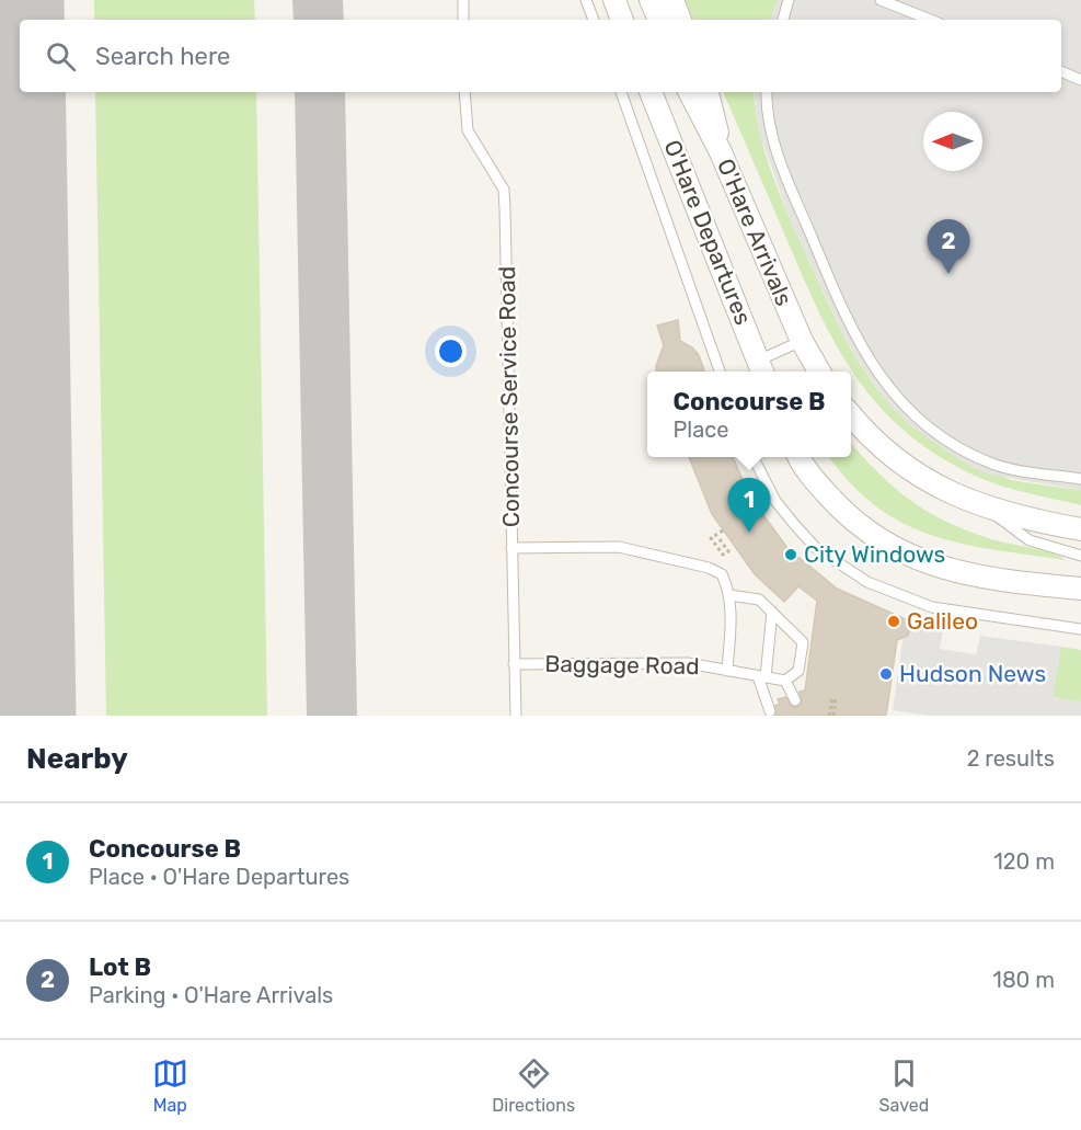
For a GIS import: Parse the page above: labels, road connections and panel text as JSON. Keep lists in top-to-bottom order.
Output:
{
  "streets": {
    "street": ["O'Hare Departures", "O'Hare Arrivals"],
    "lane": ["Concourse Service Road", "Baggage Road"]
  },
  "crossings": [
    ["Concourse Service Road", "Baggage Road"]
  ],
  "places": ["City Windows", "Galileo", "Hudson News"],
  "north": "left",
  "page": {
    "search": "Search here",
    "pins": ["2", "1"],
    "popup": ["Concourse B", "Place"],
    "heading": ["Nearby", "2 results"],
    "list": [
      {
        "mark": "1",
        "name": "Concourse B",
        "note": "Place · O'Hare Departures",
        "value": "120 m"
      },
      {
        "mark": "2",
        "name": "Lot B",
        "note": "Parking · O'Hare Arrivals",
        "value": "180 m"
      }
    ],
    "nav": ["Map", "Directions", "Saved"]
  }
}
